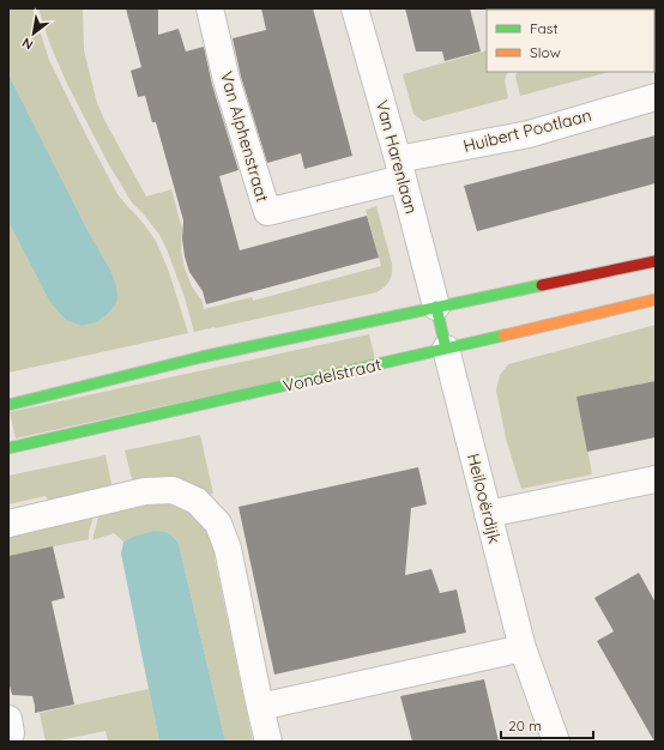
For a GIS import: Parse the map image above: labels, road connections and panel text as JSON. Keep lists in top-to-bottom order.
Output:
{
  "streets": {
    "street": [
      "Huibert Pootlaan",
      "Van Alphenstraat",
      "Van Harenlaan",
      "Vondelstraat",
      "Heilooërdijk"
    ]
  },
  "crossings": [
    ["Huibert Pootlaan", "Van Alphenstraat"],
    ["Huibert Pootlaan", "Van Harenlaan"],
    ["Van Alphenstraat", "Van Harenlaan"],
    ["Vondelstraat", "Heilooërdijk"]
  ],
  "legend": ["Fast", "Slow"],
  "scale_bar": "20 m",
  "north": "bottom left"
}
